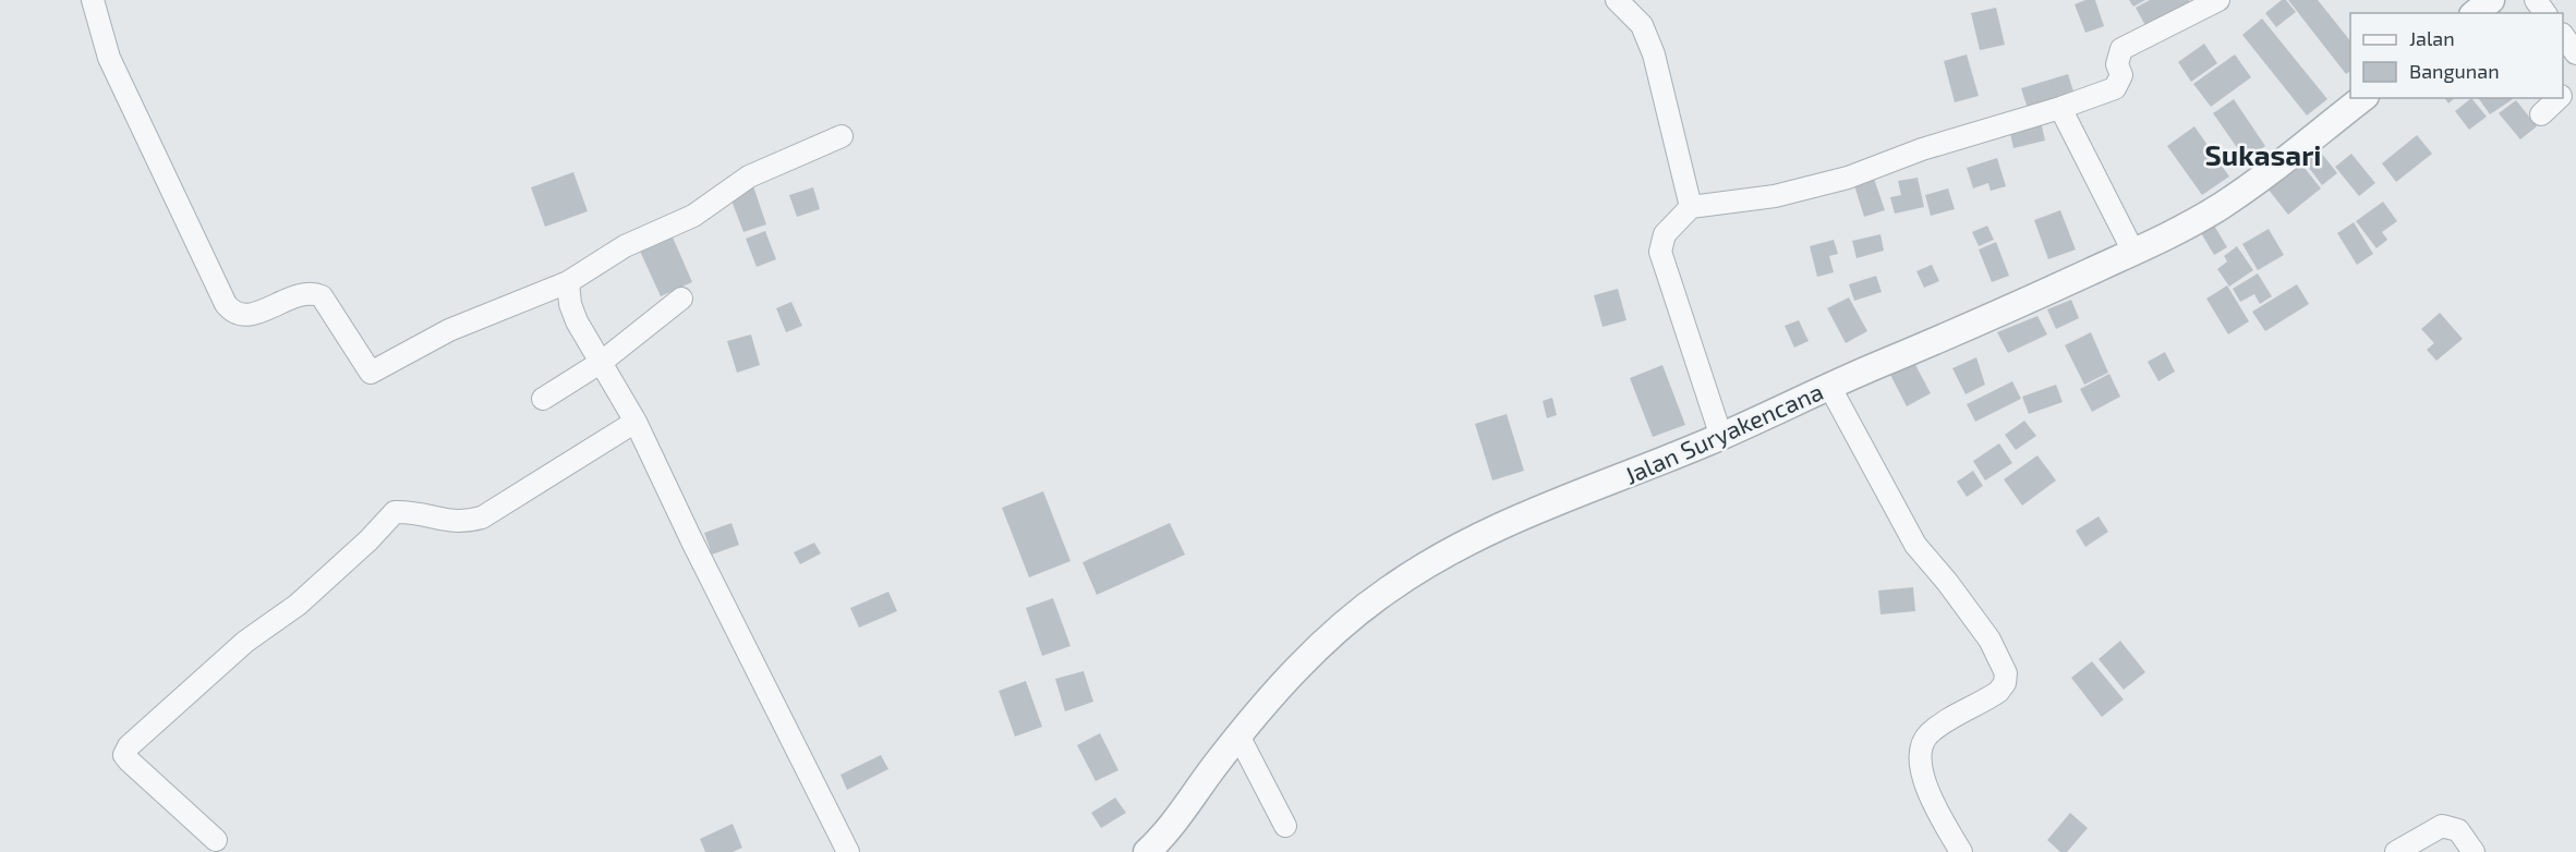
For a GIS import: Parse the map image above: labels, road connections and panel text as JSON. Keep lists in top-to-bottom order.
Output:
{
  "streets": {
    "street": ["Jalan Suryakencana"]
  },
  "districts": ["Sukasari"],
  "legend": ["Jalan", "Bangunan"]
}
